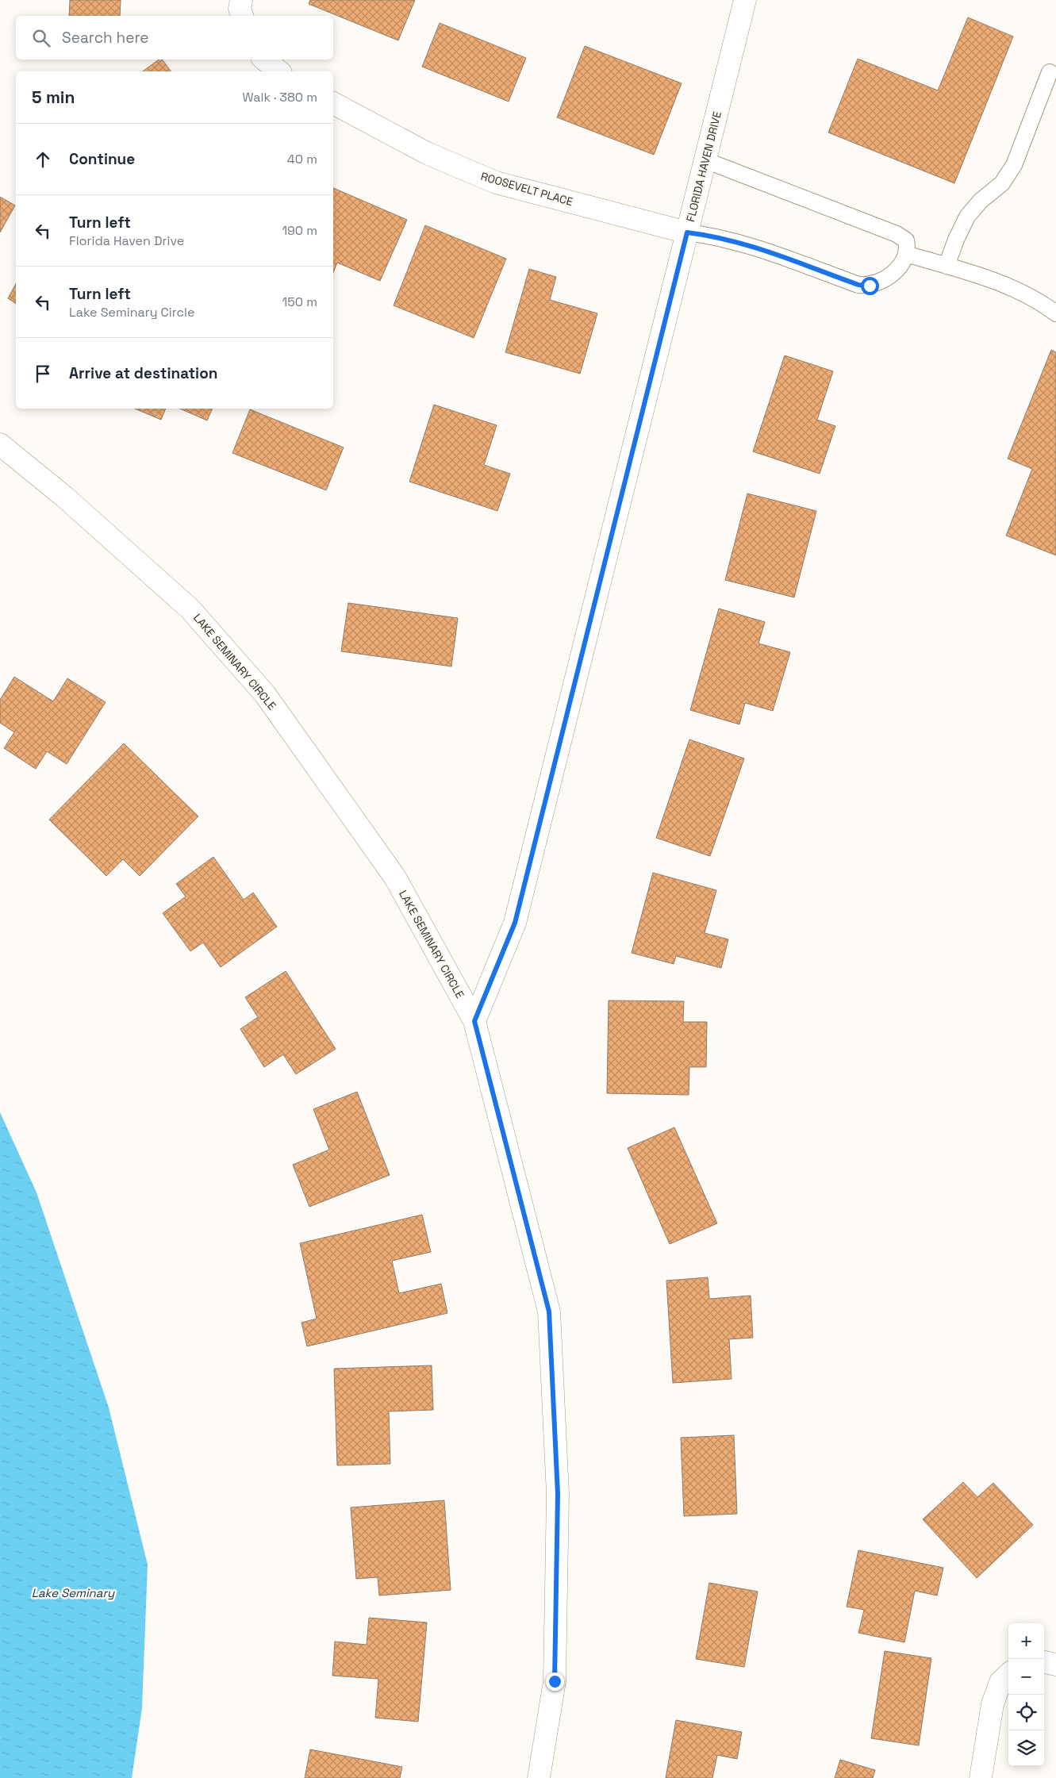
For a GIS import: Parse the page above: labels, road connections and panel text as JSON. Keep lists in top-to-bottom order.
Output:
{
  "streets": {
    "street": ["FLORIDA HAVEN DRIVE", "ROOSEVELT PLACE", "LAKE SEMINARY CIRCLE"]
  },
  "crossings": [
    ["FLORIDA HAVEN DRIVE", "ROOSEVELT PLACE"],
    ["FLORIDA HAVEN DRIVE", "LAKE SEMINARY CIRCLE"]
  ],
  "water": ["Lake Seminary"],
  "page": {
    "search": "Search here",
    "heading": ["5 min", "Walk · 380 m"],
    "list": [
      ["Continue", "40 m"],
      ["Turn left", "Florida Haven Drive", "190 m"],
      ["Turn left", "Lake Seminary Circle", "150 m"],
      "Arrive at destination"
    ],
    "map_buttons": ["+", "−"]
  }
}
